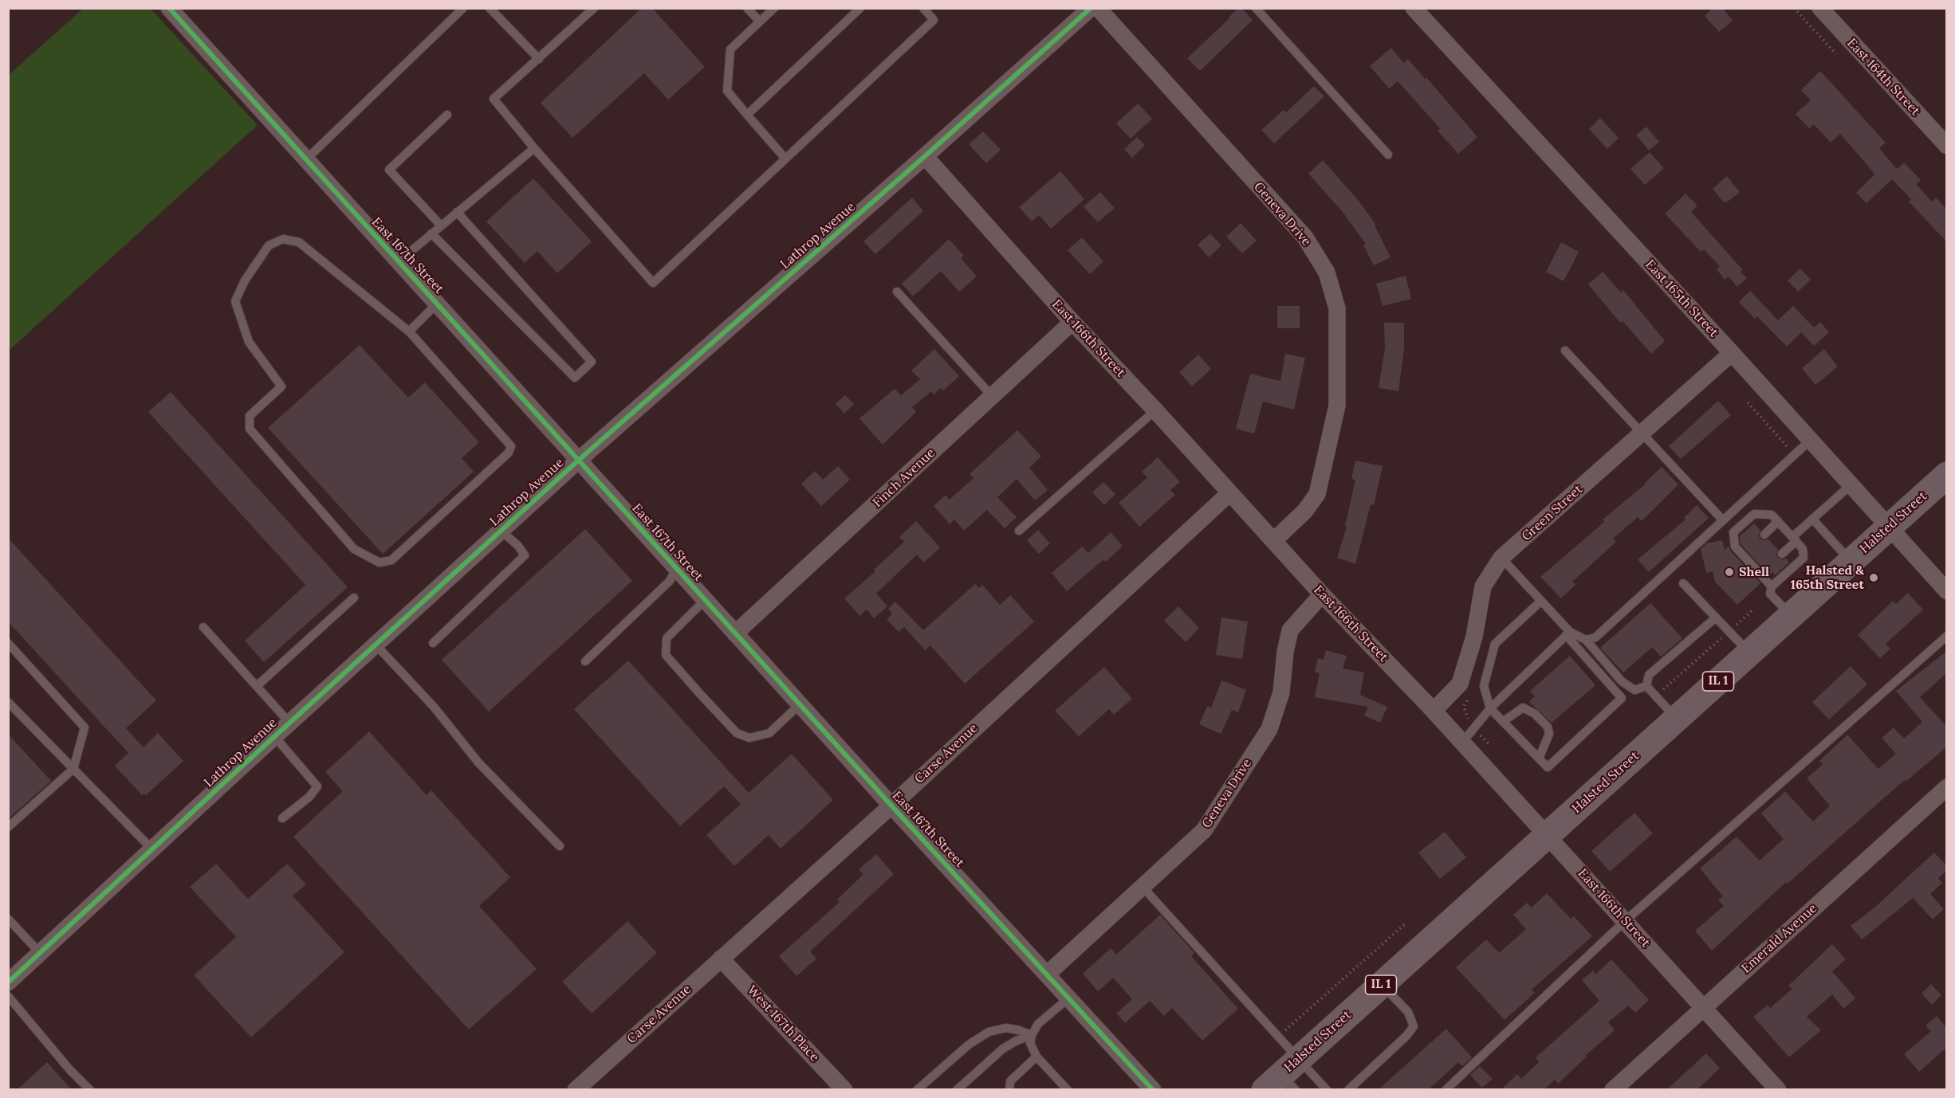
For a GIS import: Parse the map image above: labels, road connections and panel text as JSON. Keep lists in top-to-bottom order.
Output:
{
  "streets": {
    "main road": ["Halsted Street", "IL 1"],
    "street": [
      "East 164th Street",
      "Geneva Drive",
      "Lathrop Avenue",
      "East 167th Street",
      "East 165th Street",
      "East 166th Street",
      "Finch Avenue",
      "Green Street",
      "Carse Avenue",
      "Emerald Avenue",
      "West 167th Place"
    ]
  },
  "crossings": [
    ["Geneva Drive", "East 167th Street"],
    ["Geneva Drive", "East 166th Street"],
    ["Lathrop Avenue", "East 167th Street"],
    ["Lathrop Avenue", "East 166th Street"],
    ["East 167th Street", "Finch Avenue"],
    ["East 167th Street", "Carse Avenue"],
    ["East 165th Street", "Green Street"],
    ["East 165th Street", "Halsted Street"],
    ["East 166th Street", "Finch Avenue"],
    ["East 166th Street", "Green Street"],
    ["East 166th Street", "Halsted Street"],
    ["East 166th Street", "Carse Avenue"],
    ["East 166th Street", "Emerald Avenue"],
    ["Carse Avenue", "West 167th Place"]
  ],
  "places": ["Shell", "Halsted & 165th Street"]
}
